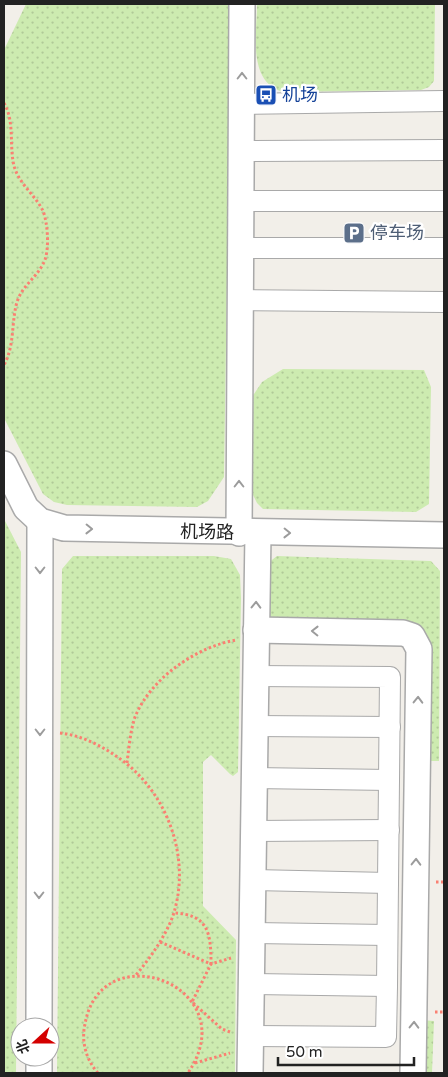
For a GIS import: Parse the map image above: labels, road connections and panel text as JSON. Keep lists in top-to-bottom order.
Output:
{
  "streets": {
    "street": ["机场路"]
  },
  "places": {
    "bus stop": ["机场"],
    "parking": ["停车场"]
  },
  "scale_bar": "50 m",
  "north": "left"
}
